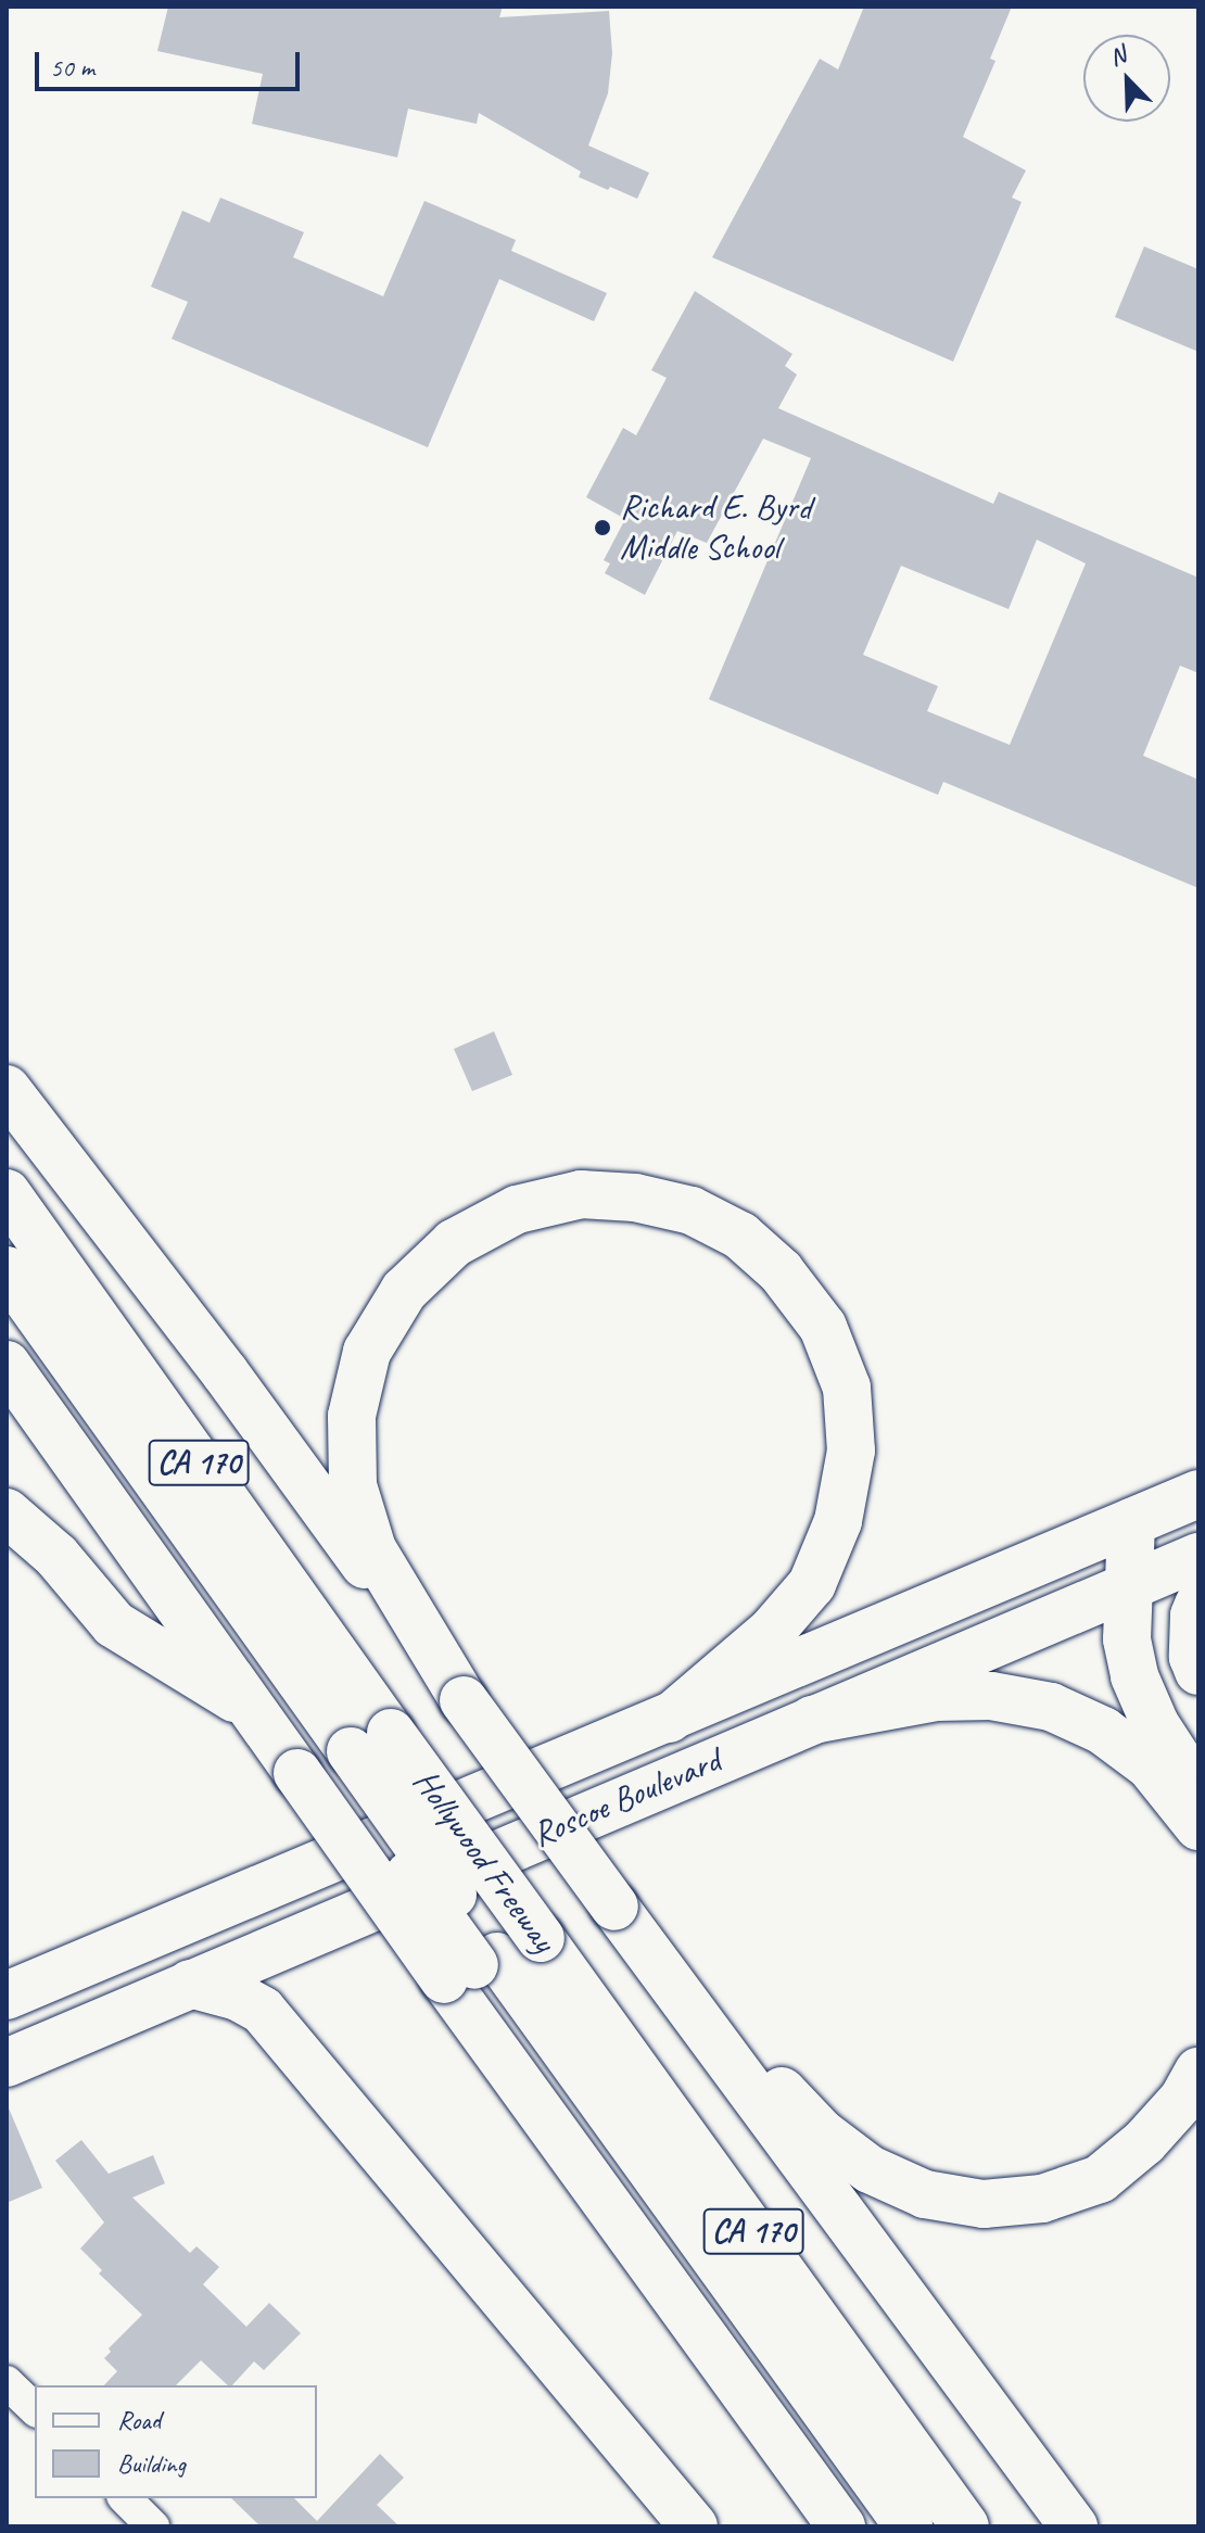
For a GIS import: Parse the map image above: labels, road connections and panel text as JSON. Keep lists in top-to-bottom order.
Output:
{
  "streets": {
    "main road": ["CA 170", "Roscoe Boulevard", "Hollywood Freeway"]
  },
  "places": ["Richard E. Byrd Middle School"],
  "legend": ["Road", "Building"],
  "scale_bar": "50 m",
  "north": "top left"
}
